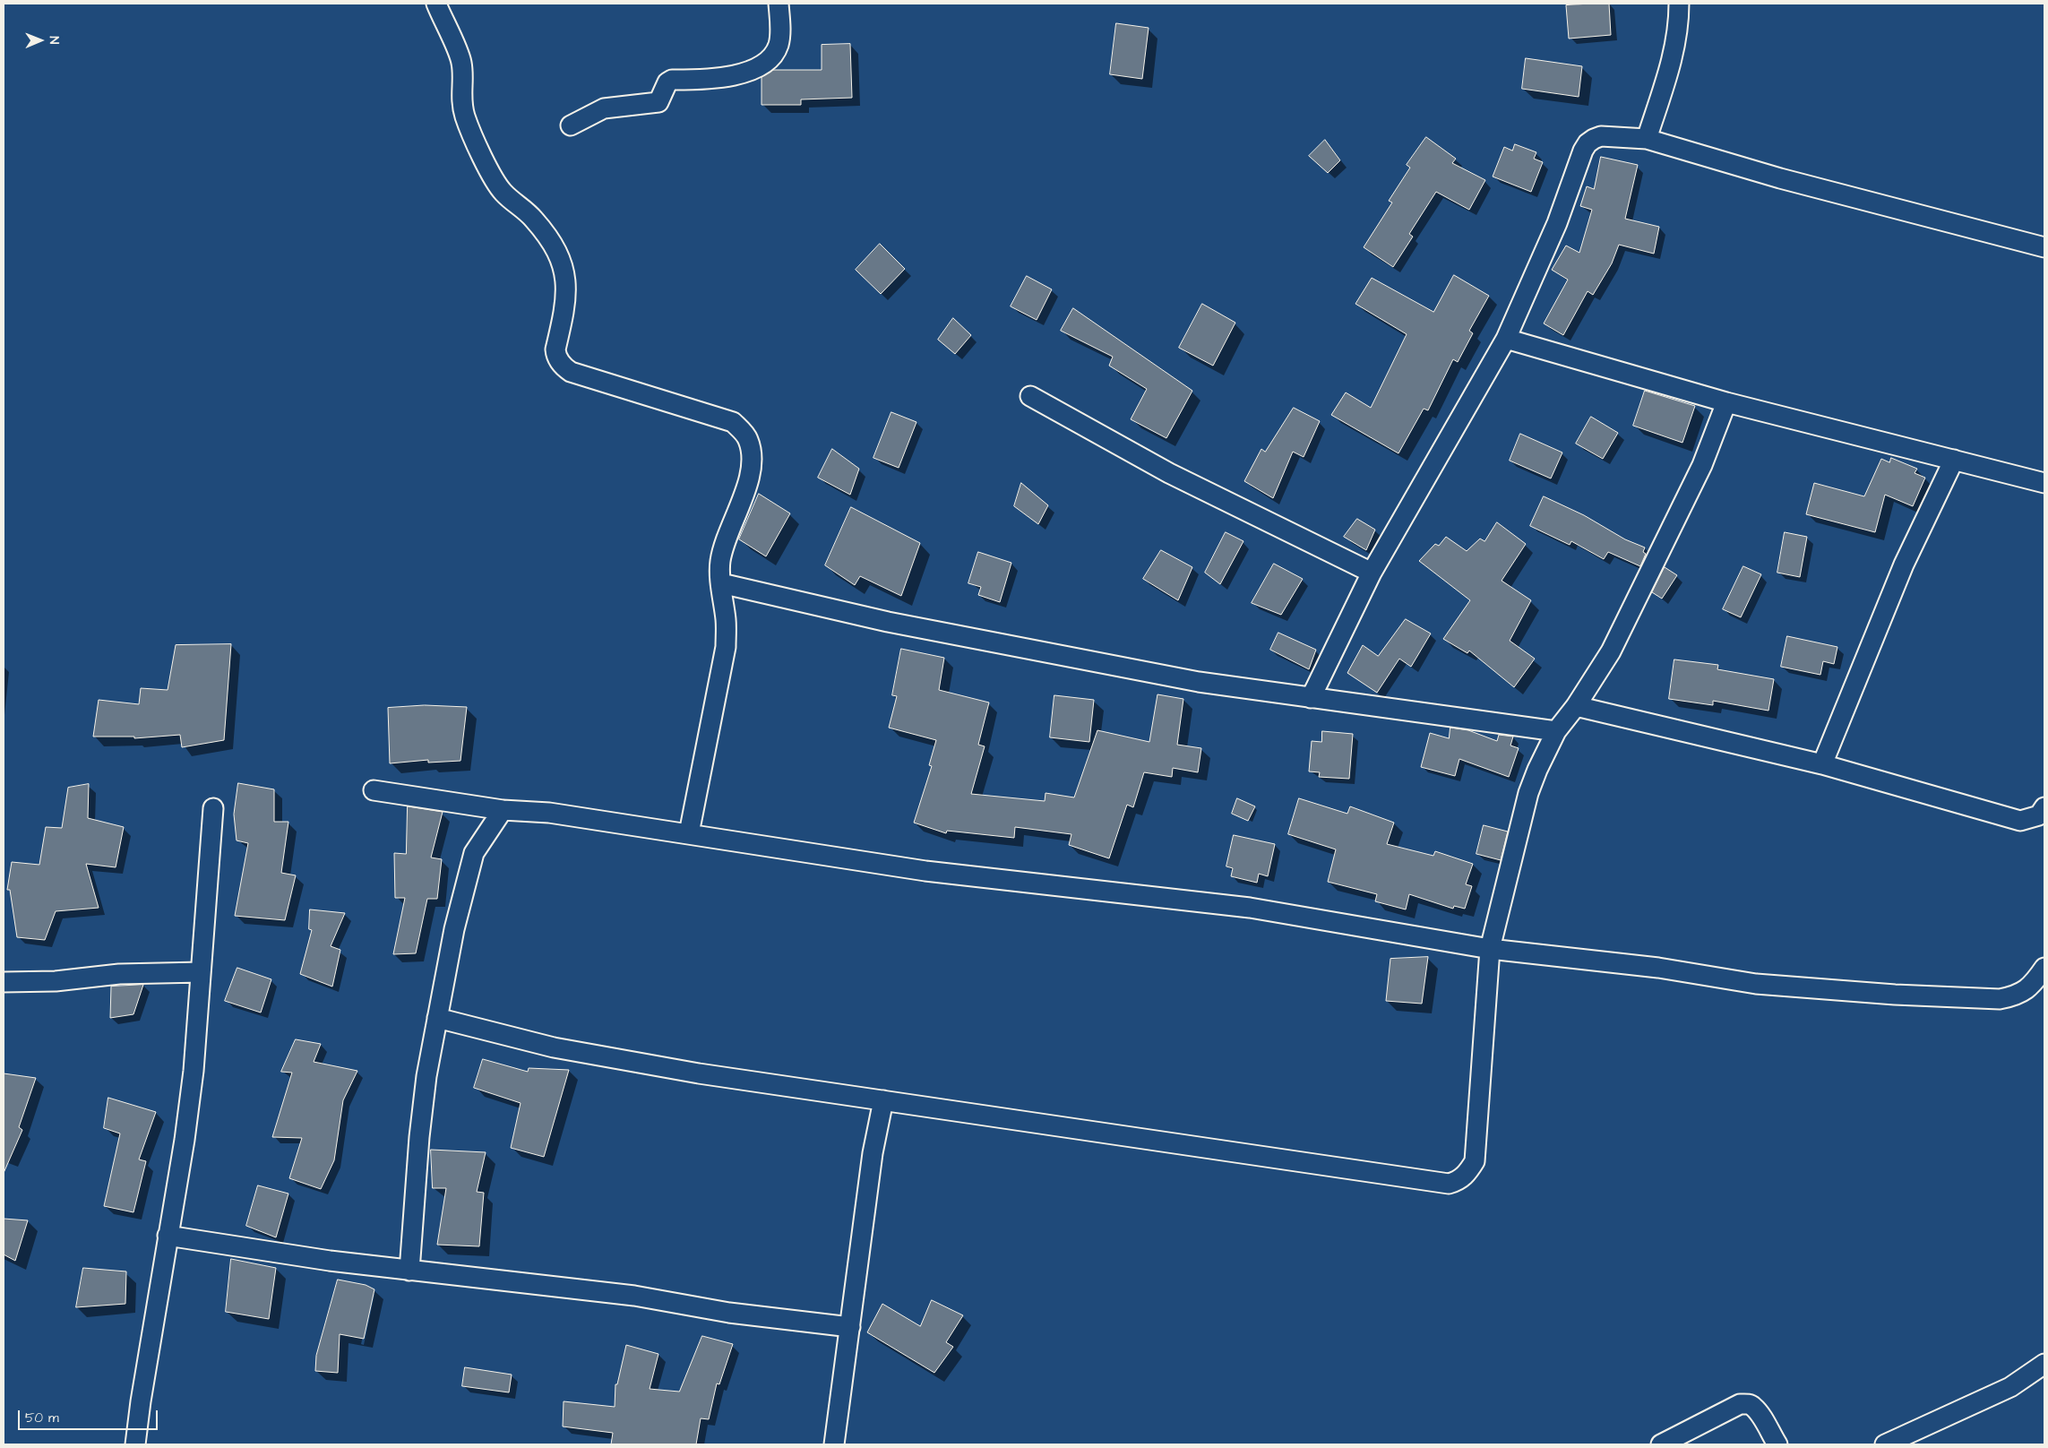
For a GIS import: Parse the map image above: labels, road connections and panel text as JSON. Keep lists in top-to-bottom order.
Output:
{
  "scale_bar": "50 m",
  "north": "right"
}
